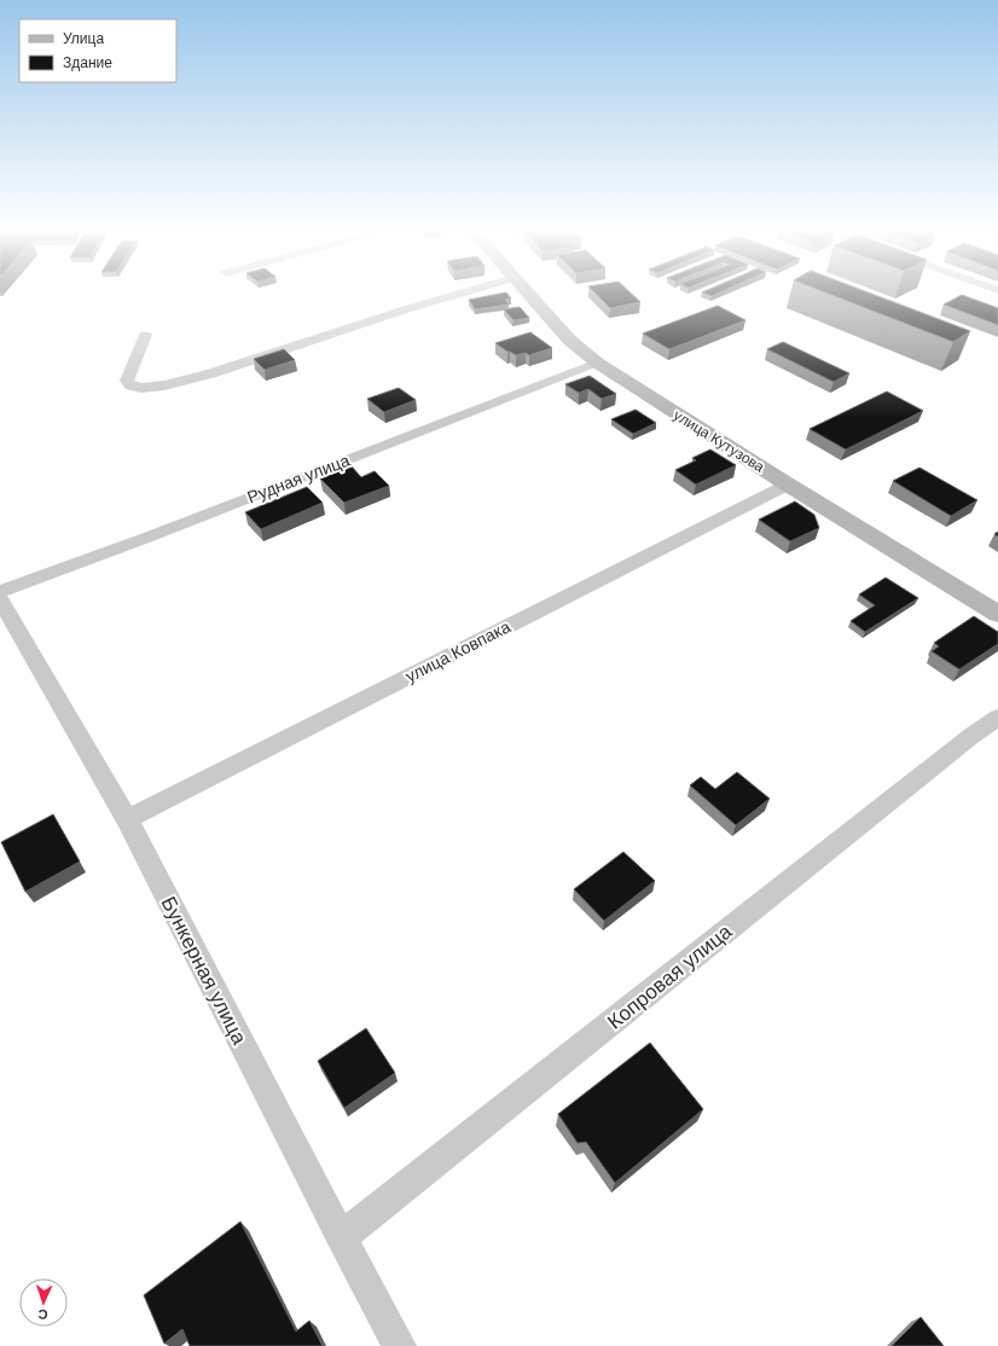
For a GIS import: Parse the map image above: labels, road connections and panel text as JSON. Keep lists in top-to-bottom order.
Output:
{
  "streets": {
    "main road": ["улица Кутузова"],
    "street": [
      "Рудная улица",
      "улица Ковпака",
      "Бункерная улица",
      "Копровая улица"
    ]
  },
  "crossings": [
    ["улица Кутузова", "Рудная улица"],
    ["улица Кутузова", "улица Ковпака"],
    ["улица Ковпака", "Бункерная улица"],
    ["Бункерная улица", "Копровая улица"]
  ],
  "legend": ["Улица", "Здание"],
  "north": "bottom"
}
